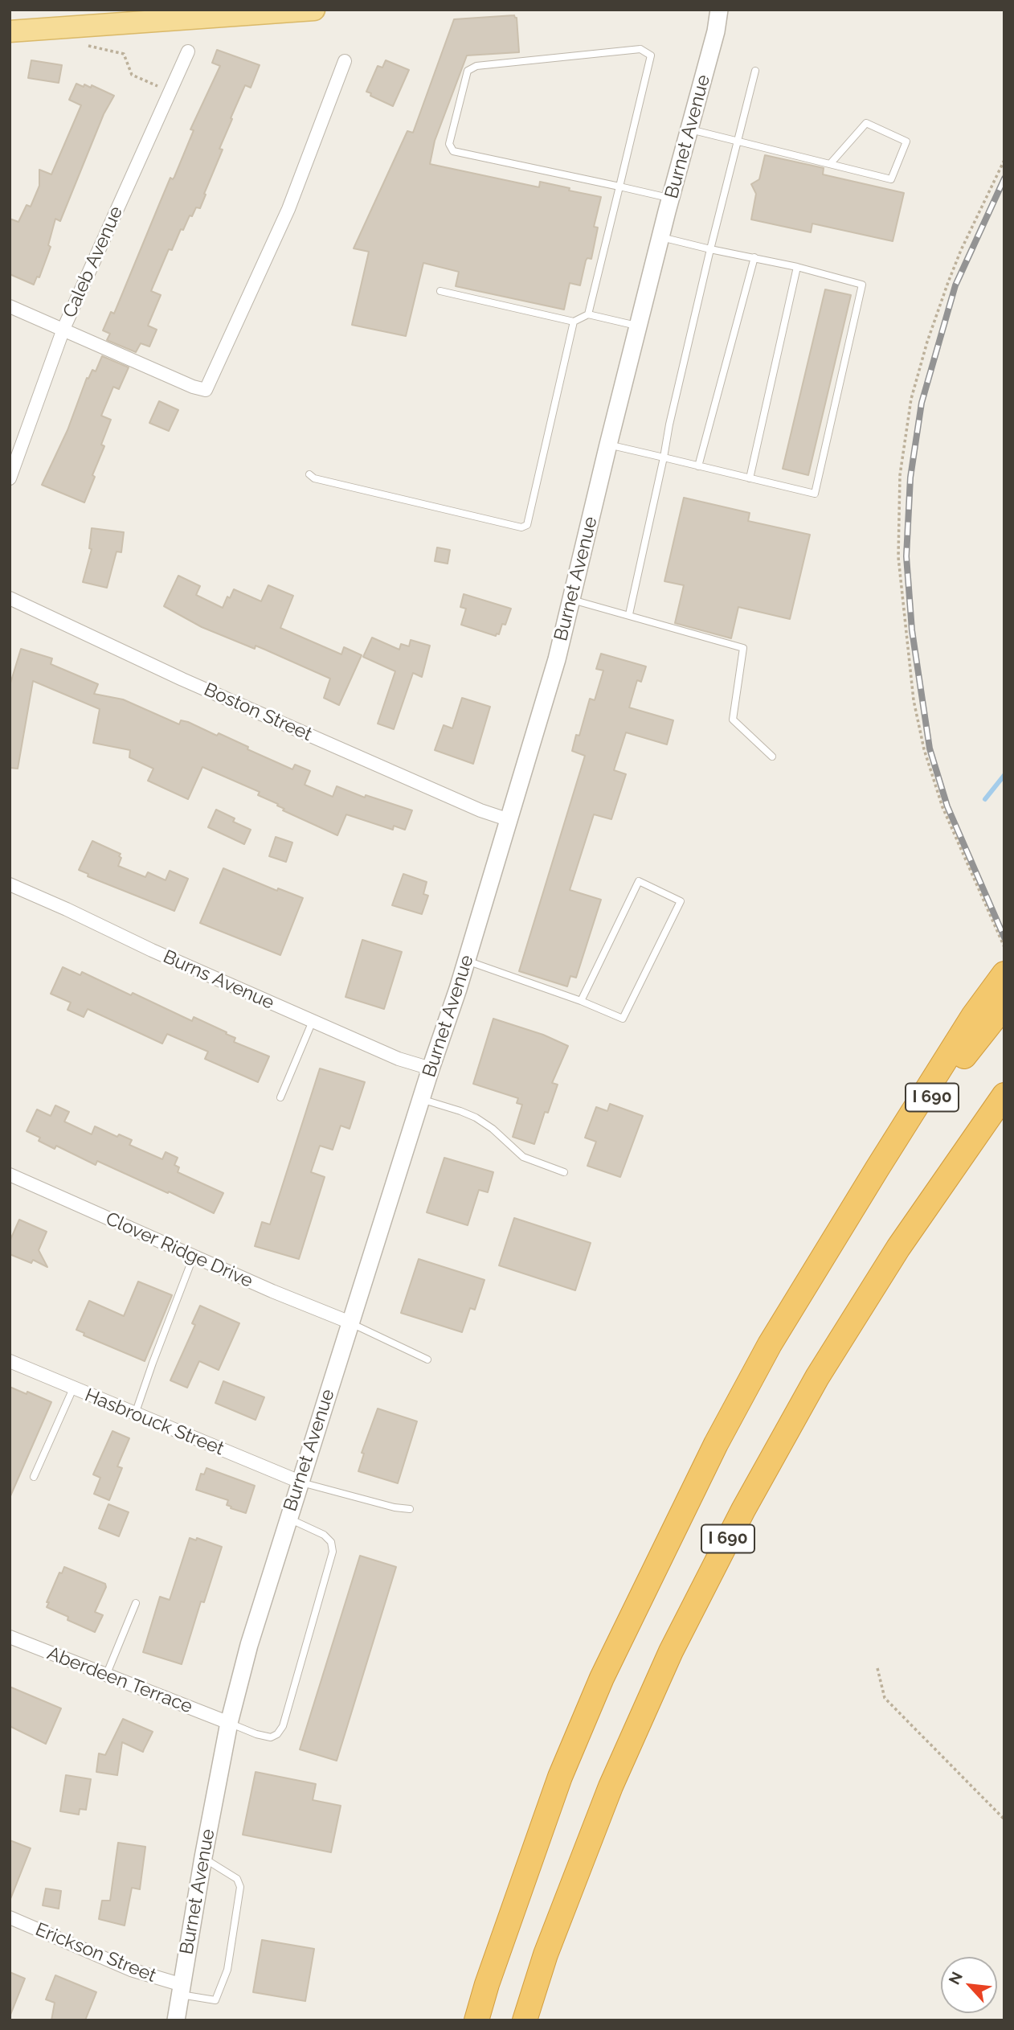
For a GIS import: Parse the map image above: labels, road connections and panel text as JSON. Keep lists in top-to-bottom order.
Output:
{
  "streets": {
    "highway": ["I 690"],
    "street": [
      "Burnet Avenue",
      "Caleb Avenue",
      "Boston Street",
      "Burns Avenue",
      "Clover Ridge Drive",
      "Hasbrouck Street",
      "Aberdeen Terrace",
      "Erickson Street"
    ]
  },
  "crossings": [
    ["Burnet Avenue", "Boston Street"],
    ["Burnet Avenue", "Burns Avenue"],
    ["Burnet Avenue", "Clover Ridge Drive"],
    ["Burnet Avenue", "Hasbrouck Street"],
    ["Burnet Avenue", "Aberdeen Terrace"],
    ["Burnet Avenue", "Erickson Street"]
  ],
  "north": "top left"
}
